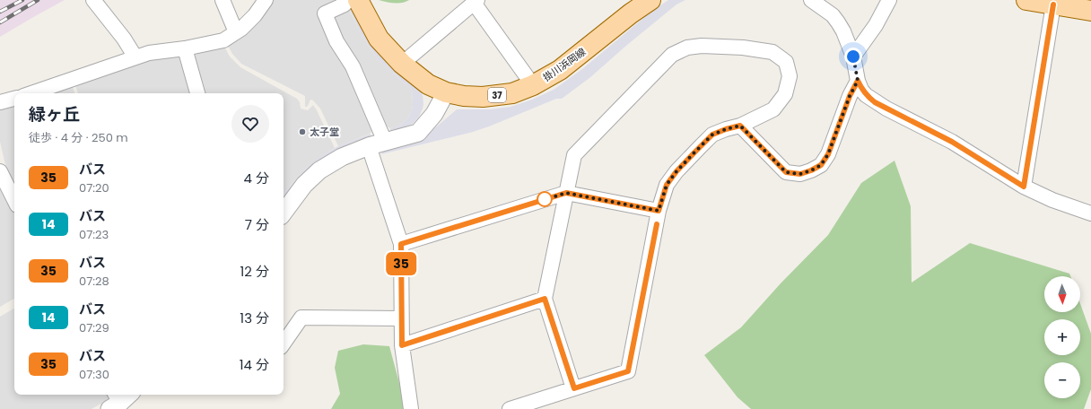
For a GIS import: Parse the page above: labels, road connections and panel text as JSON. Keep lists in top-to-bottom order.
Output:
{
  "streets": {
    "main road": ["掛川浜岡線", "37"]
  },
  "places": ["太子堂"],
  "lines": ["bus line 35"],
  "north": "bottom",
  "page": {
    "on_map": "35",
    "heading": ["緑ヶ丘", "徒歩 · 4 分 · 250 m"],
    "list": [
      {
        "mark": "35",
        "name": "バス",
        "note": "07:20",
        "value": "4 分"
      },
      {
        "mark": "14",
        "name": "バス",
        "note": "07:23",
        "value": "7 分"
      },
      {
        "mark": "35",
        "name": "バス",
        "note": "07:28",
        "value": "12 分"
      },
      {
        "mark": "14",
        "name": "バス",
        "note": "07:29",
        "value": "13 分"
      },
      {
        "mark": "35",
        "name": "バス",
        "note": "07:30",
        "value": "14 分"
      }
    ],
    "map_buttons": ["+", "−"]
  }
}
